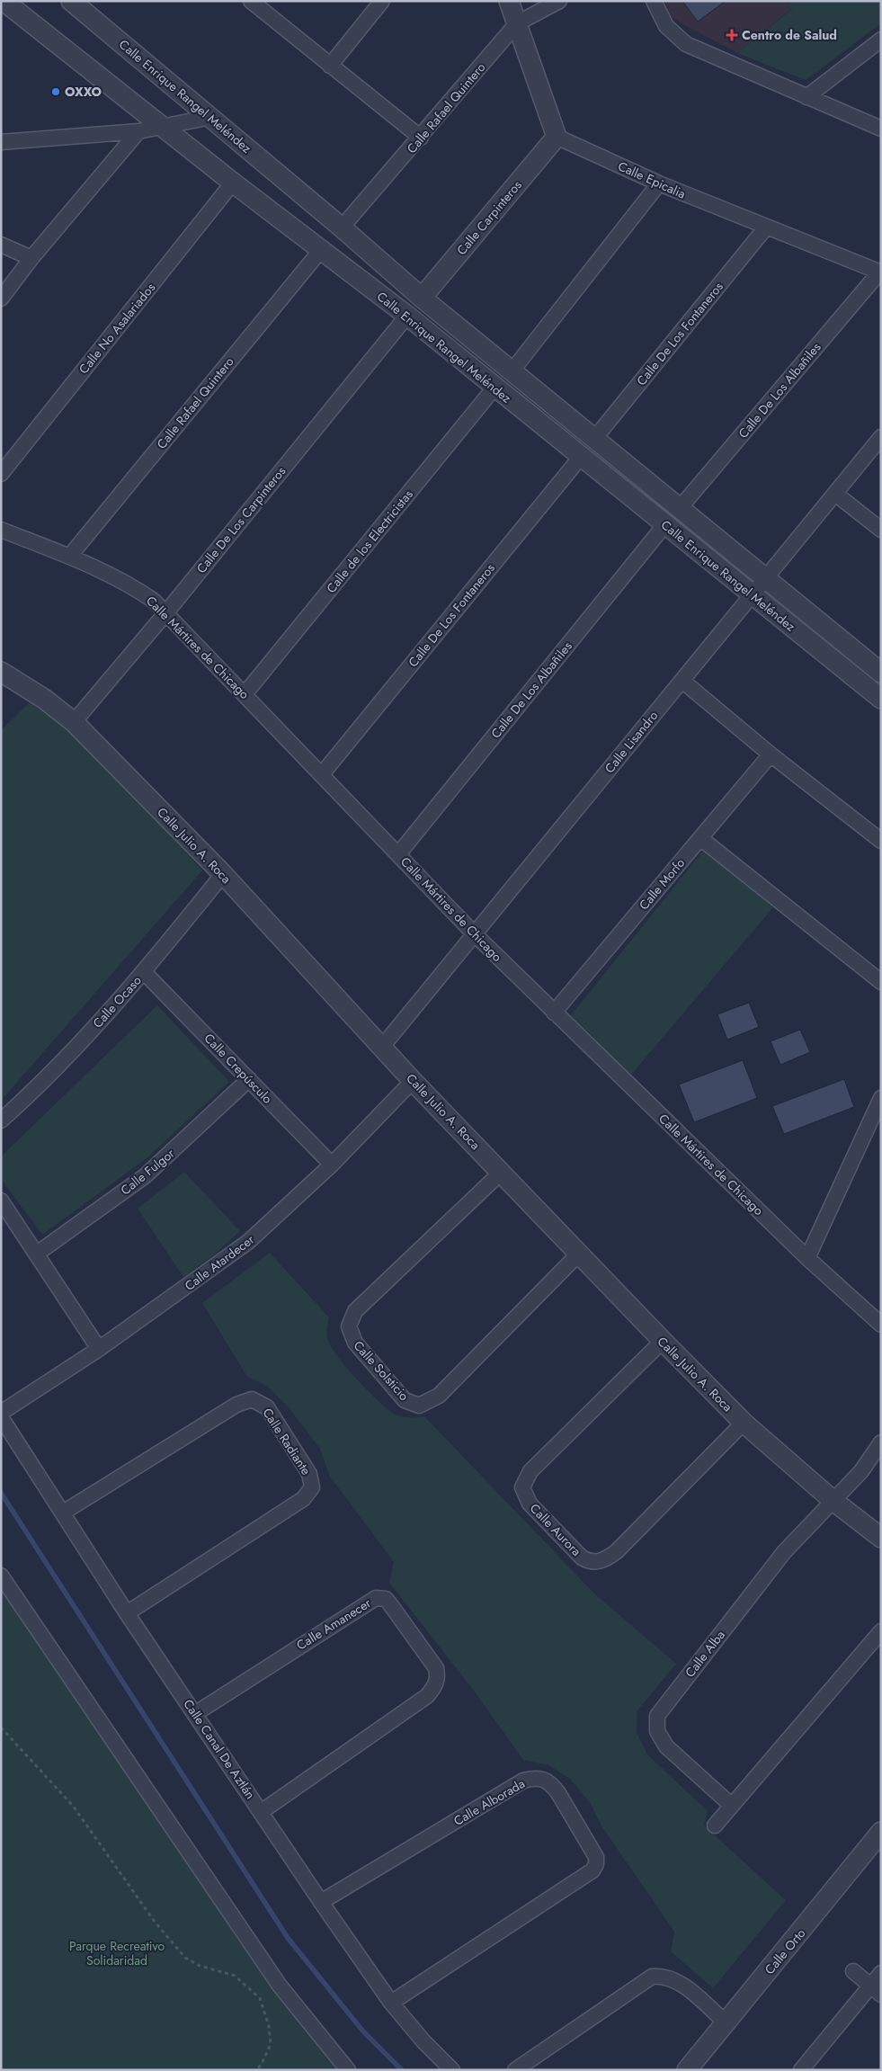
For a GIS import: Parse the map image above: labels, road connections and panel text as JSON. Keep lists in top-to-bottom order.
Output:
{
  "streets": {
    "street": [
      "Calle Enrique Rangel Meléndez",
      "Calle Rafael Quintero",
      "Calle Epicalia",
      "Calle Carpinteros",
      "Calle No Asalariados",
      "Calle De Los Fontaneros",
      "Calle De Los Albañiles",
      "Calle De Los Carpinteros",
      "Calle de los Electricistas",
      "Calle Mártires de Chicago",
      "Calle Lisandro",
      "Calle Julio A. Roca",
      "Calle Morfo",
      "Calle Ocaso",
      "Calle Crepúsculo",
      "Calle Fulgor",
      "Calle Atardecer",
      "Calle Solsticio",
      "Calle Radiante",
      "Calle Aurora",
      "Calle Amanecer",
      "Calle Alba",
      "Calle Canal De Aztlán",
      "Calle Alborada",
      "Calle Orto"
    ]
  },
  "crossings": [
    ["Calle Enrique Rangel Meléndez", "Calle Rafael Quintero"],
    ["Calle Enrique Rangel Meléndez", "Calle Carpinteros"],
    ["Calle Enrique Rangel Meléndez", "Calle No Asalariados"],
    ["Calle Enrique Rangel Meléndez", "Calle De Los Fontaneros"],
    ["Calle Enrique Rangel Meléndez", "Calle De Los Albañiles"],
    ["Calle Enrique Rangel Meléndez", "Calle De Los Carpinteros"],
    ["Calle Enrique Rangel Meléndez", "Calle de los Electricistas"],
    ["Calle Enrique Rangel Meléndez", "Calle Lisandro"],
    ["Calle Rafael Quintero", "Calle Mártires de Chicago"],
    ["Calle Epicalia", "Calle Carpinteros"],
    ["Calle Epicalia", "Calle De Los Fontaneros"],
    ["Calle Epicalia", "Calle De Los Albañiles"],
    ["Calle De Los Fontaneros", "Calle Mártires de Chicago"],
    ["Calle De Los Albañiles", "Calle Mártires de Chicago"],
    ["Calle De Los Carpinteros", "Calle Mártires de Chicago"],
    ["Calle De Los Carpinteros", "Calle Julio A. Roca"],
    ["Calle de los Electricistas", "Calle Mártires de Chicago"],
    ["Calle Mártires de Chicago", "Calle Lisandro"],
    ["Calle Mártires de Chicago", "Calle Morfo"],
    ["Calle Lisandro", "Calle Julio A. Roca"],
    ["Calle Julio A. Roca", "Calle Ocaso"],
    ["Calle Julio A. Roca", "Calle Atardecer"],
    ["Calle Julio A. Roca", "Calle Solsticio"],
    ["Calle Julio A. Roca", "Calle Aurora"],
    ["Calle Julio A. Roca", "Calle Alba"],
    ["Calle Ocaso", "Calle Crepúsculo"],
    ["Calle Crepúsculo", "Calle Fulgor"],
    ["Calle Crepúsculo", "Calle Atardecer"],
    ["Calle Radiante", "Calle Canal De Aztlán"],
    ["Calle Amanecer", "Calle Canal De Aztlán"],
    ["Calle Canal De Aztlán", "Calle Alborada"]
  ],
  "parks": ["Parque Recreativo Solidaridad"],
  "places": {
    "health": ["Centro de Salud"],
    "other": ["OXXO"]
  }
}
